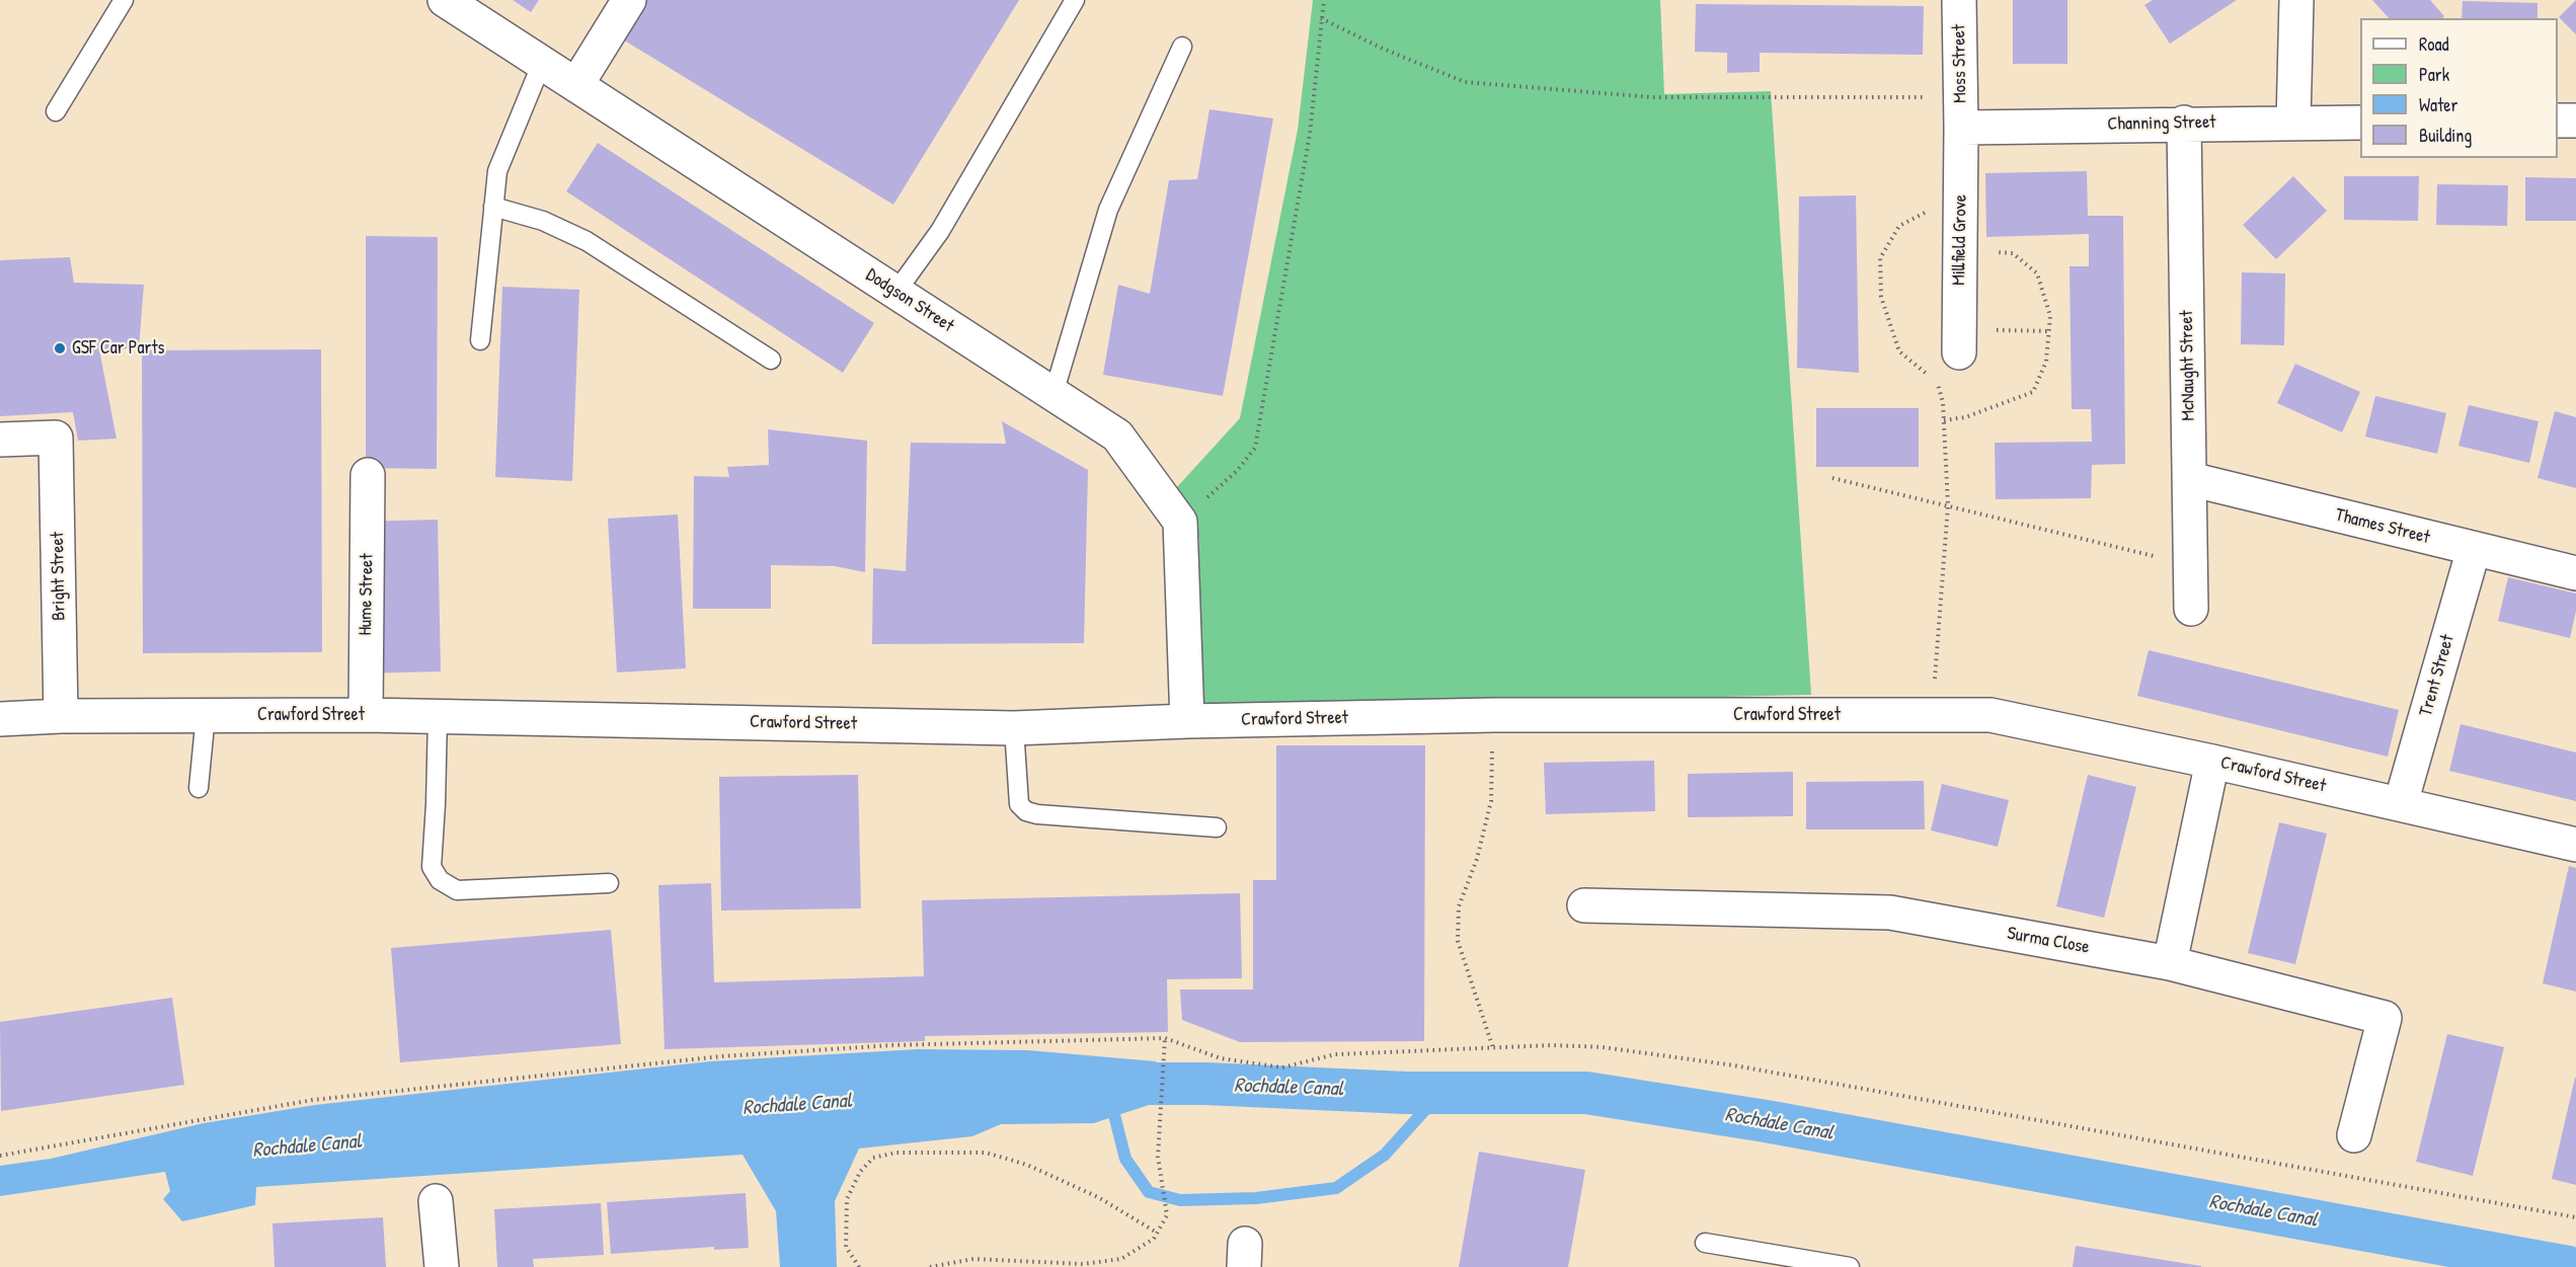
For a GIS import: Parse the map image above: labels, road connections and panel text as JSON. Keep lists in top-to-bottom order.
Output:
{
  "streets": {
    "street": [
      "Moss Street",
      "Channing Street",
      "Millfield Grove",
      "Dodgson Street",
      "McNaught Street",
      "Thames Street",
      "Bright Street",
      "Hume Street",
      "Trent Street",
      "Crawford Street",
      "Surma Close"
    ]
  },
  "crossings": [
    ["Moss Street", "Channing Street"],
    ["Moss Street", "Millfield Grove"],
    ["Channing Street", "Millfield Grove"],
    ["Channing Street", "McNaught Street"],
    ["McNaught Street", "Thames Street"],
    ["Thames Street", "Trent Street"],
    ["Bright Street", "Crawford Street"],
    ["Hume Street", "Crawford Street"],
    ["Trent Street", "Crawford Street"]
  ],
  "water": ["Rochdale Canal"],
  "places": ["GSF Car Parts"],
  "legend": [
    "Road",
    "Park",
    "Water",
    "Building"
  ]
}
